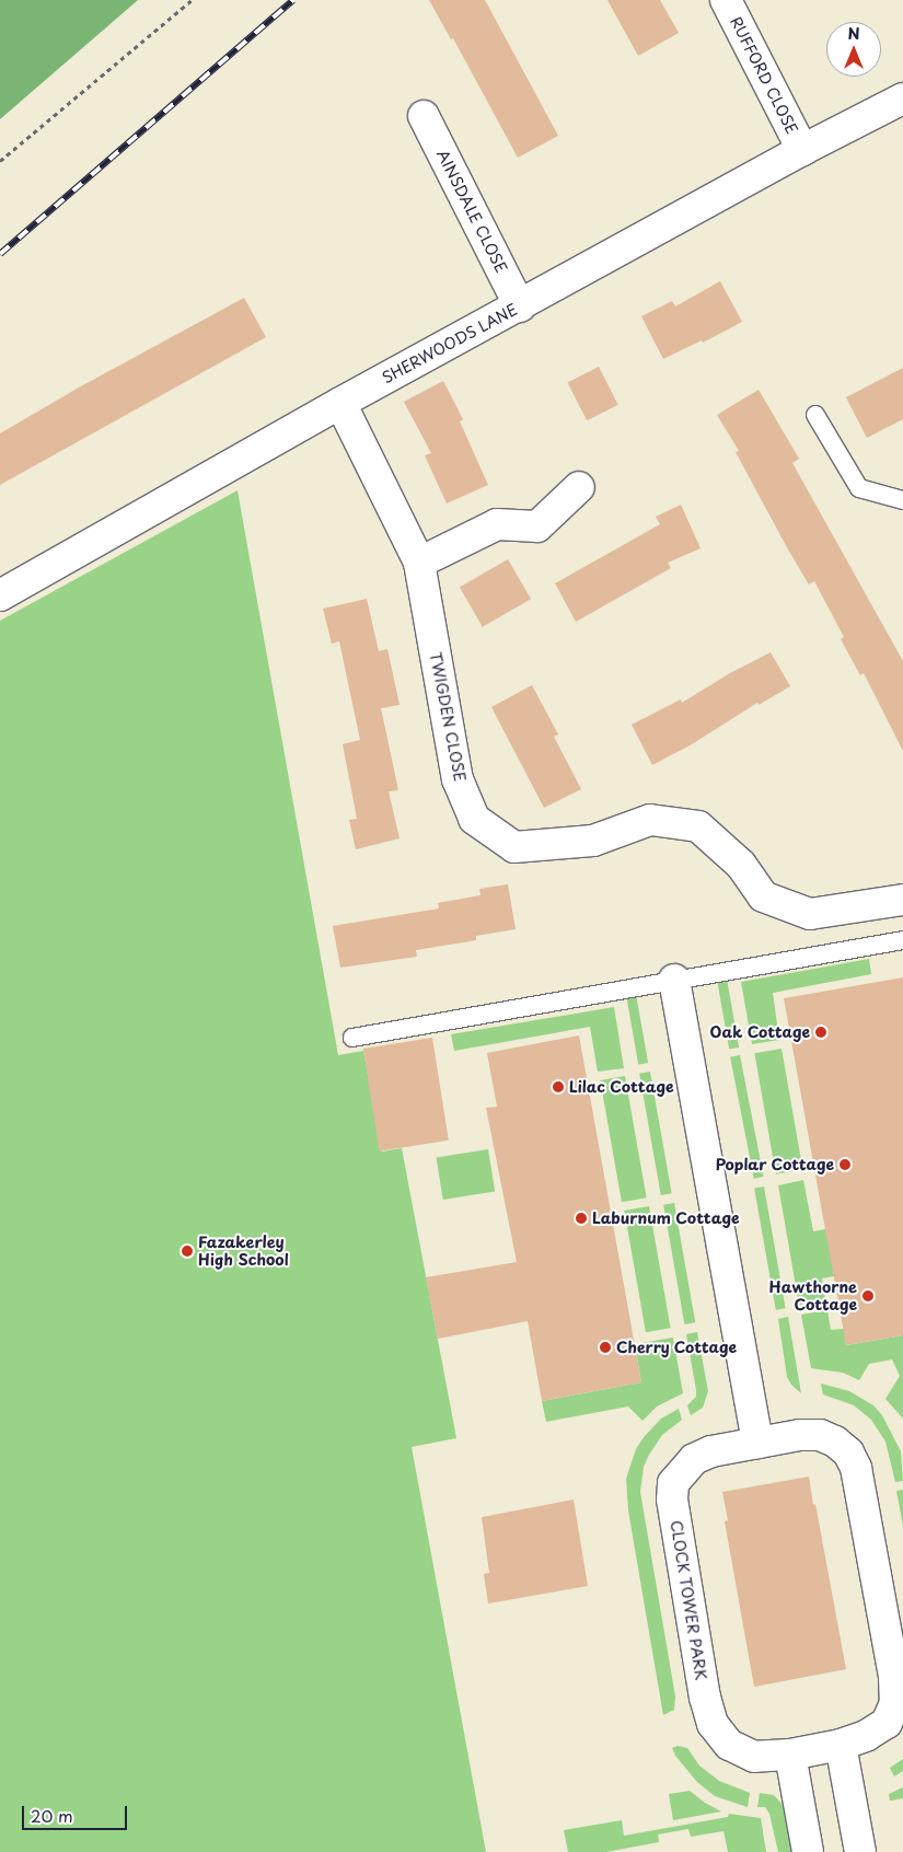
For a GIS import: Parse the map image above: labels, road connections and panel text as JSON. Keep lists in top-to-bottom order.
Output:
{
  "streets": {
    "street": [
      "RUFFORD CLOSE",
      "AINSDALE CLOSE",
      "SHERWOODS LANE",
      "TWIGDEN CLOSE",
      "CLOCK TOWER PARK"
    ]
  },
  "crossings": [
    ["RUFFORD CLOSE", "SHERWOODS LANE"],
    ["AINSDALE CLOSE", "SHERWOODS LANE"],
    ["SHERWOODS LANE", "TWIGDEN CLOSE"]
  ],
  "places": [
    "Oak Cottage",
    "Lilac Cottage",
    "Poplar Cottage",
    "Laburnum Cottage",
    "Fazakerley High School",
    "Hawthorne Cottage",
    "Cherry Cottage"
  ],
  "scale_bar": "20 m",
  "north": "top"
}
